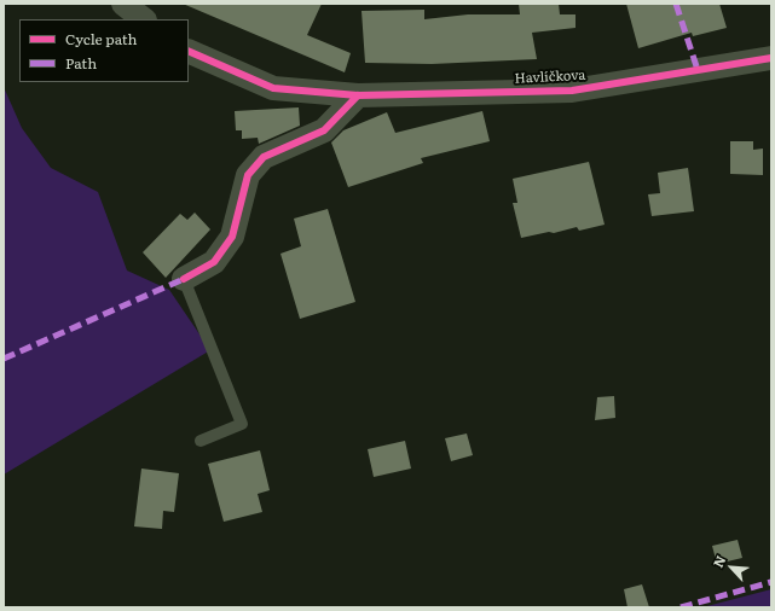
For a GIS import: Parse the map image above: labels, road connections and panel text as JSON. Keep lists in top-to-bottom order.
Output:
{
  "streets": {
    "street": ["Havlíčkova"]
  },
  "legend": ["Cycle path", "Path"],
  "north": "top left"
}
